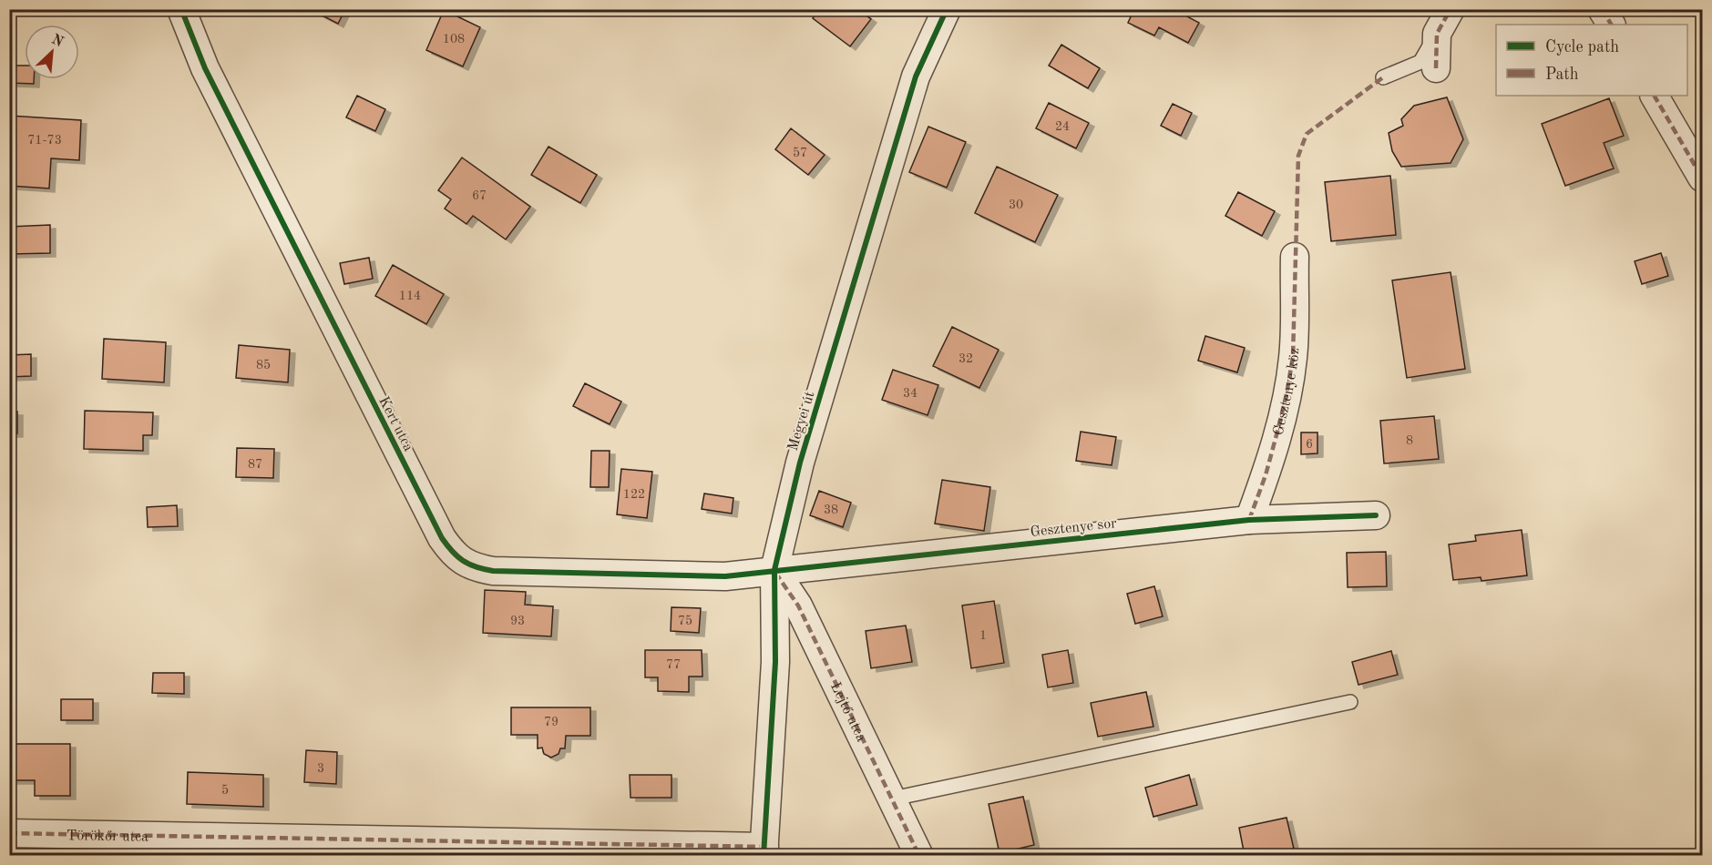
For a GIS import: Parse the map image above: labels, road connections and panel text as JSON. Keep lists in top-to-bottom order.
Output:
{
  "streets": {
    "street": [
      "Gesztenye köz",
      "Megyei út",
      "Kert utca",
      "Gesztenye sor",
      "Lejtő utca",
      "Törökőr utca"
    ]
  },
  "crossings": [
    ["Gesztenye köz", "Gesztenye sor"],
    ["Megyei út", "Kert utca"],
    ["Megyei út", "Gesztenye sor"],
    ["Megyei út", "Lejtő utca"],
    ["Megyei út", "Törökőr utca"],
    ["Kert utca", "Gesztenye sor"],
    ["Kert utca", "Lejtő utca"],
    ["Gesztenye sor", "Lejtő utca"]
  ],
  "house_numbers": [
    "108",
    "24",
    "71-73",
    "57",
    "67",
    "30",
    "114",
    "32",
    "85",
    "34",
    "8",
    "6",
    "87",
    "122",
    "38",
    "93",
    "75",
    "1",
    "77",
    "79",
    "3",
    "5"
  ],
  "legend": ["Cycle path", "Path"],
  "north": "top right"
}
